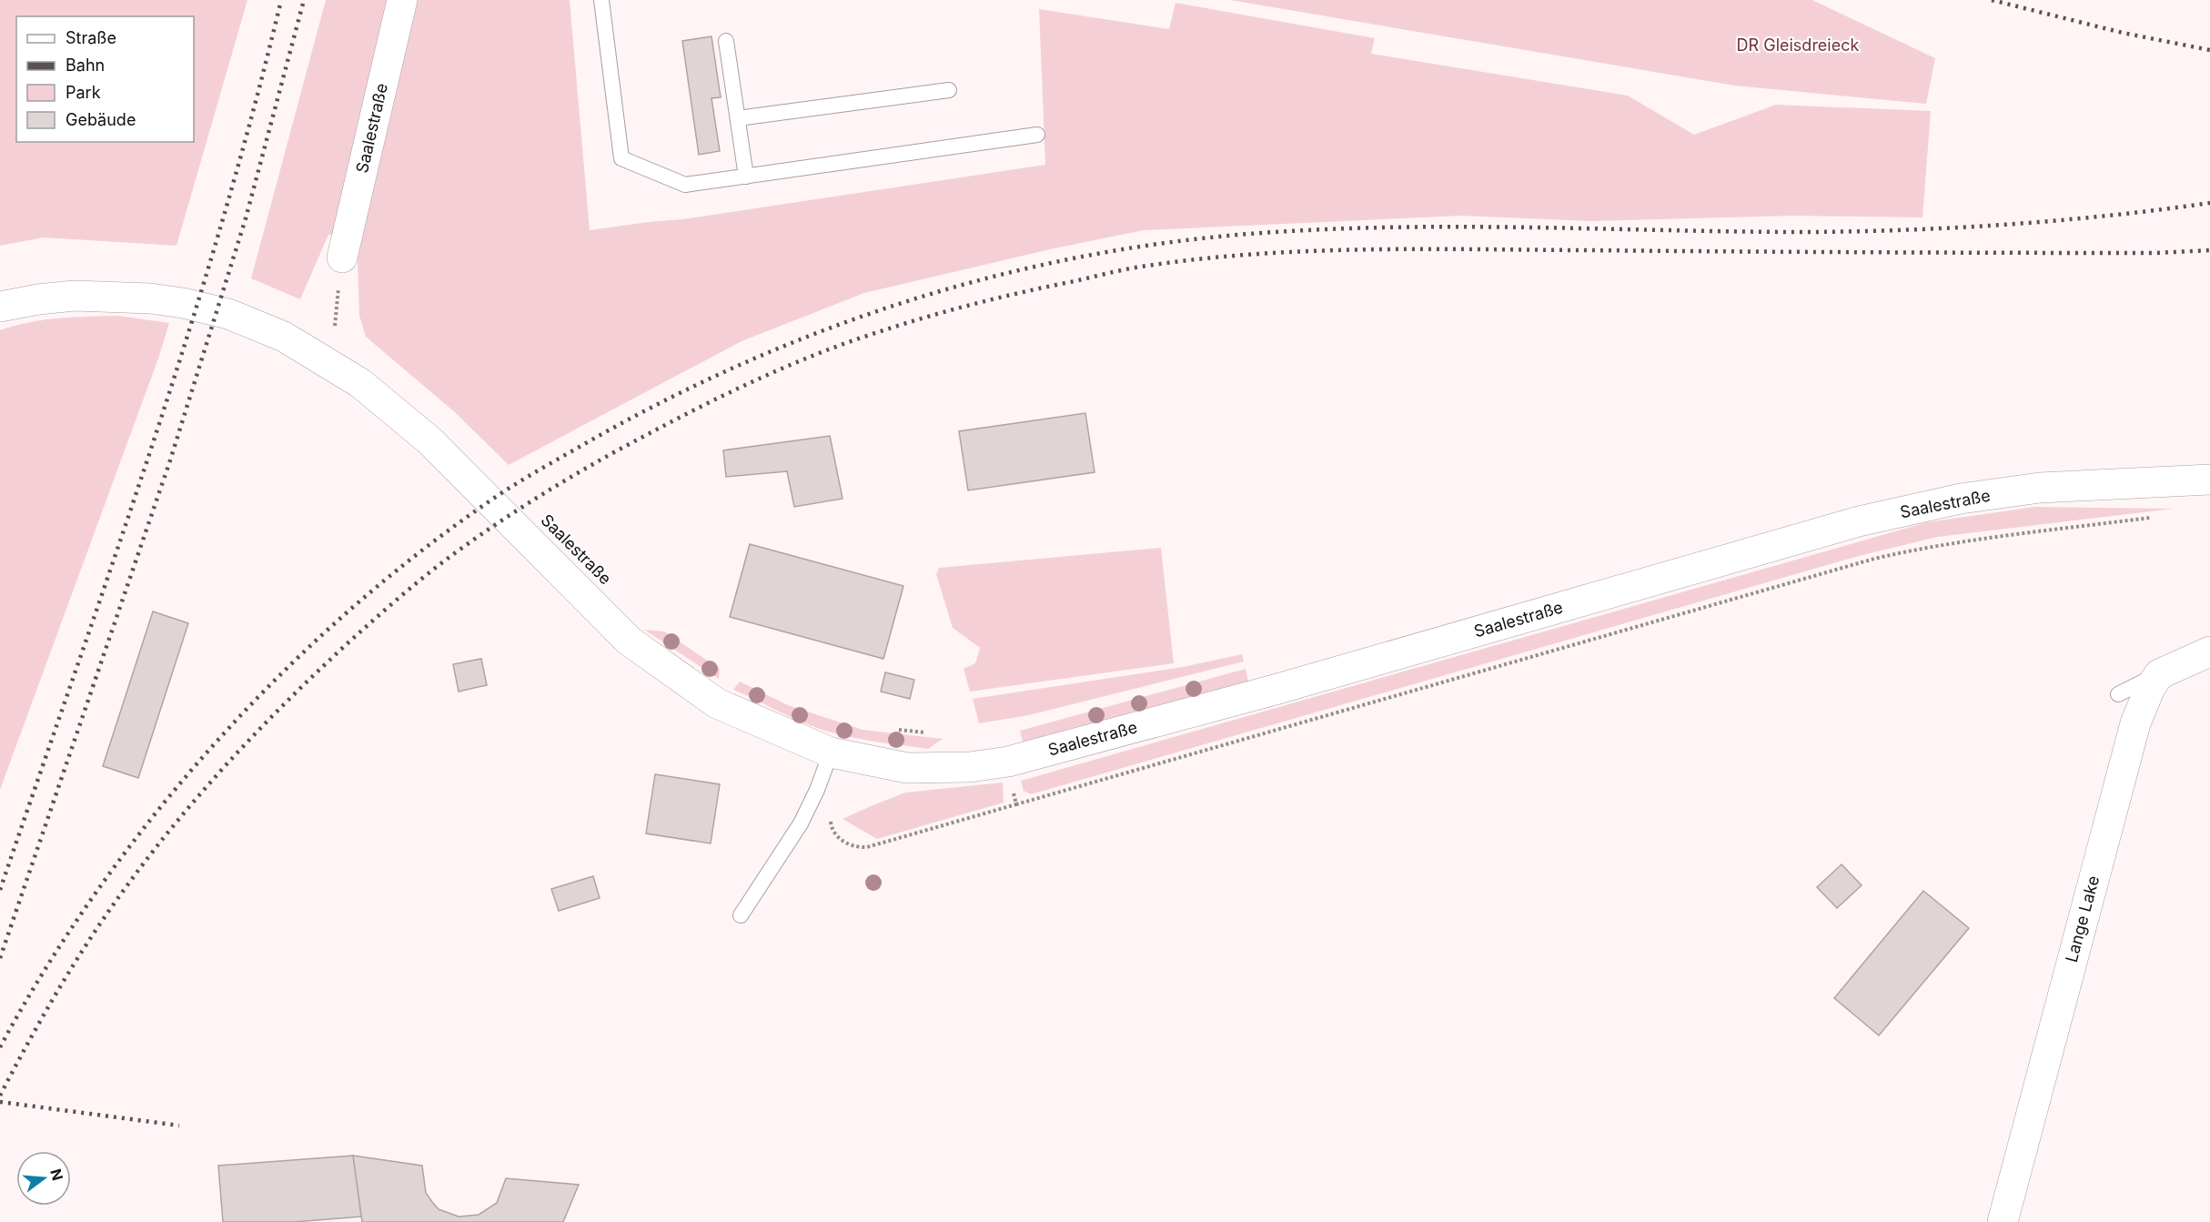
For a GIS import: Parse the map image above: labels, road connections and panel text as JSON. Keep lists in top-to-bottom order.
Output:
{
  "streets": {
    "main road": ["Saalestraße", "Lange Lake"]
  },
  "parks": ["DR Gleisdreieck"],
  "legend": [
    "Straße",
    "Bahn",
    "Park",
    "Gebäude"
  ],
  "north": "right"
}
